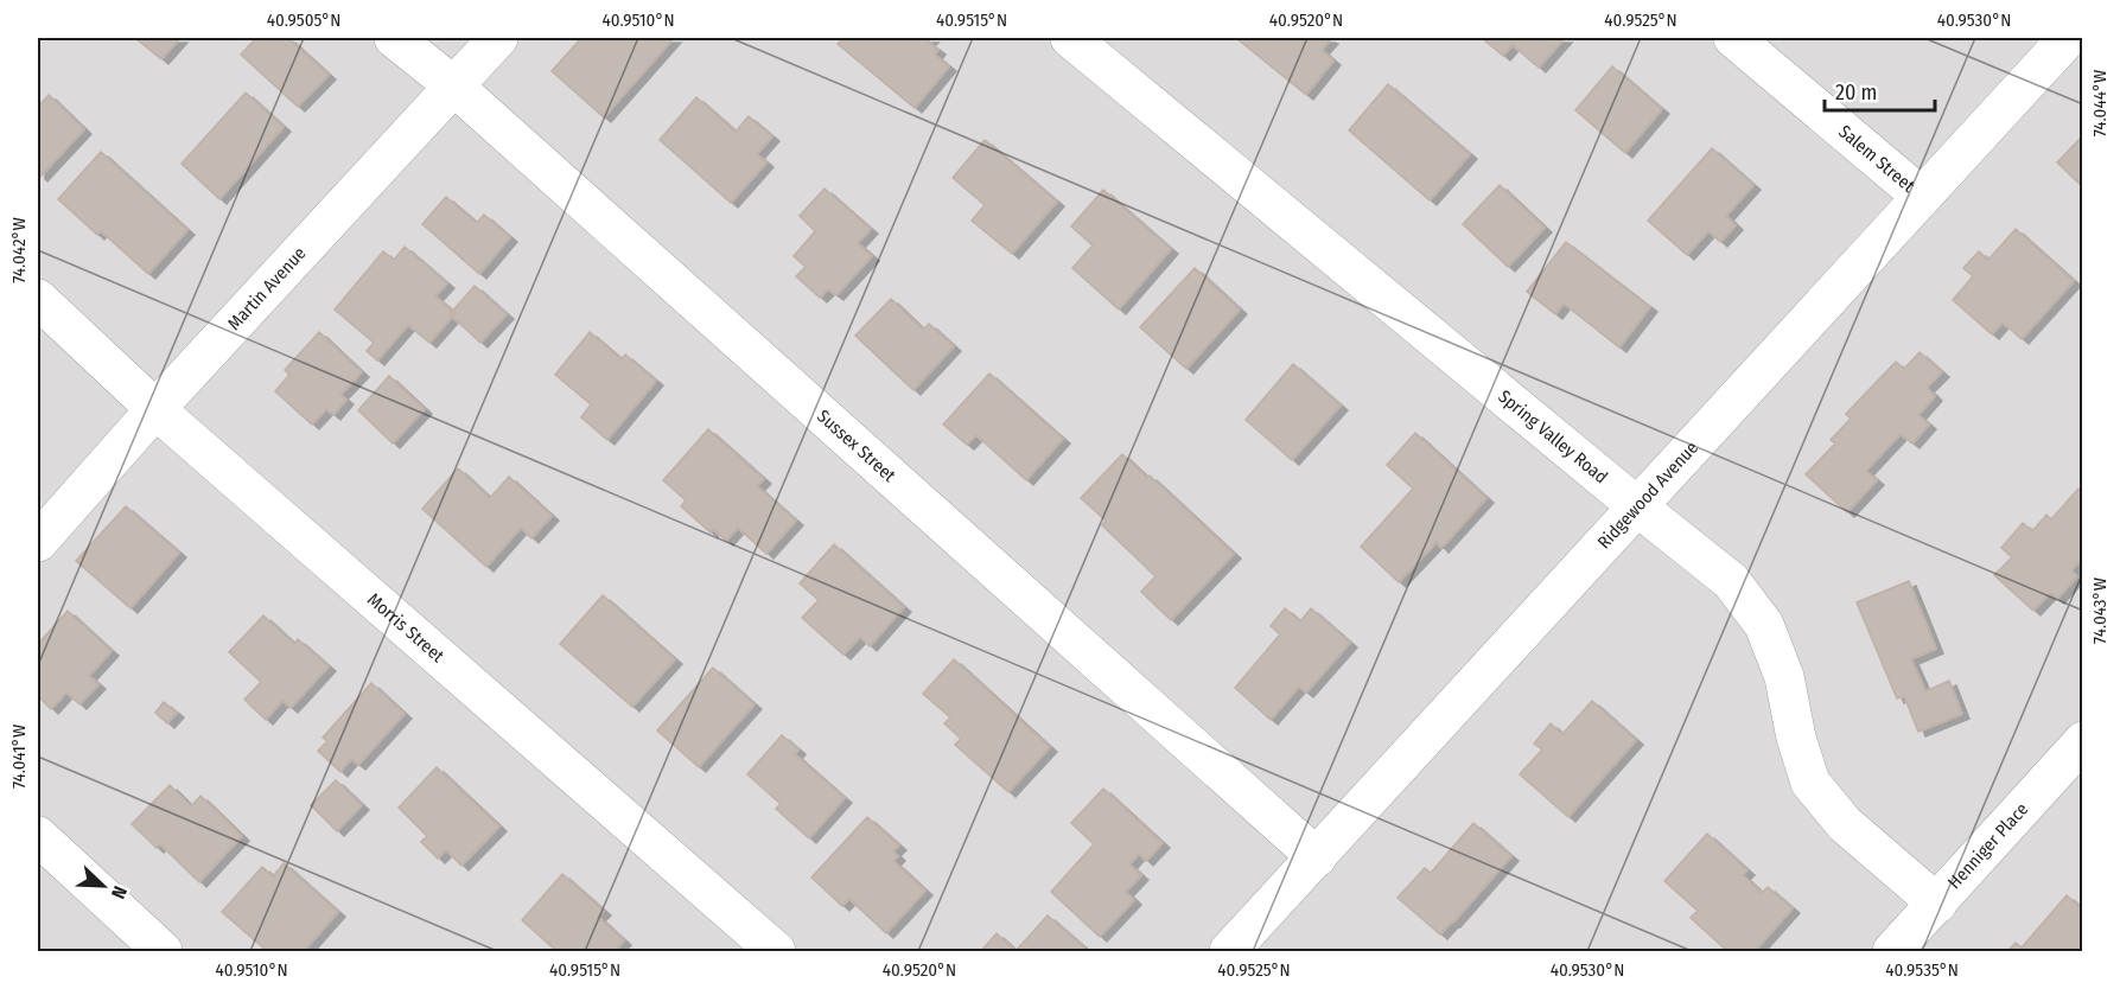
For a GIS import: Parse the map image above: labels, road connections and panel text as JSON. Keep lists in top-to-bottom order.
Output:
{
  "streets": {
    "street": [
      "Salem Street",
      "Martin Avenue",
      "Spring Valley Road",
      "Sussex Street",
      "Ridgewood Avenue",
      "Morris Street",
      "Henniger Place"
    ]
  },
  "crossings": [
    ["Salem Street", "Ridgewood Avenue"],
    ["Martin Avenue", "Sussex Street"],
    ["Martin Avenue", "Morris Street"],
    ["Spring Valley Road", "Ridgewood Avenue"],
    ["Spring Valley Road", "Henniger Place"],
    ["Sussex Street", "Ridgewood Avenue"]
  ],
  "scale_bar": "20 m",
  "north": "bottom right",
  "coordinates": [
    "40.9505°N",
    "40.9510°N",
    "40.9515°N",
    "40.9520°N",
    "40.9525°N",
    "40.9530°N",
    "74.044°W",
    "74.042°W",
    "74.043°W",
    "74.041°W",
    "40.9535°N"
  ]
}
